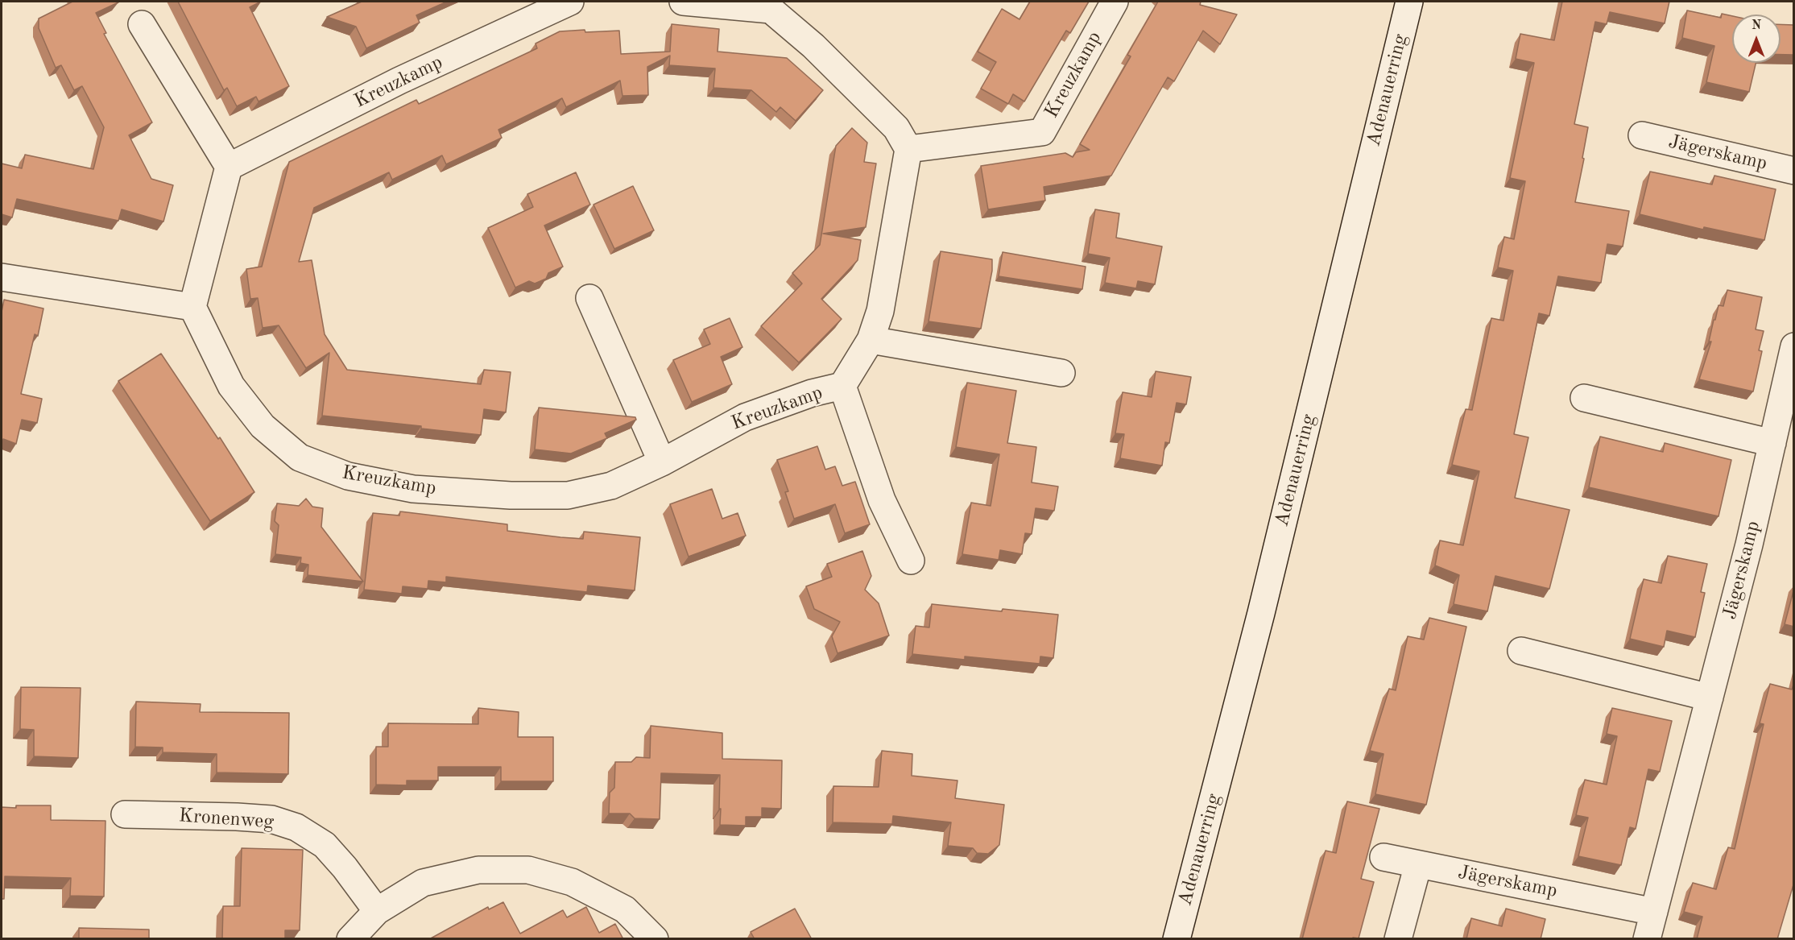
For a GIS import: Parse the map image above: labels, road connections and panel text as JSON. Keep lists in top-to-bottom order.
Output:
{
  "streets": {
    "street": [
      "Kreuzkamp",
      "Adenauerring",
      "Jägerskamp",
      "Kronenweg"
    ]
  },
  "north": "top"
}
